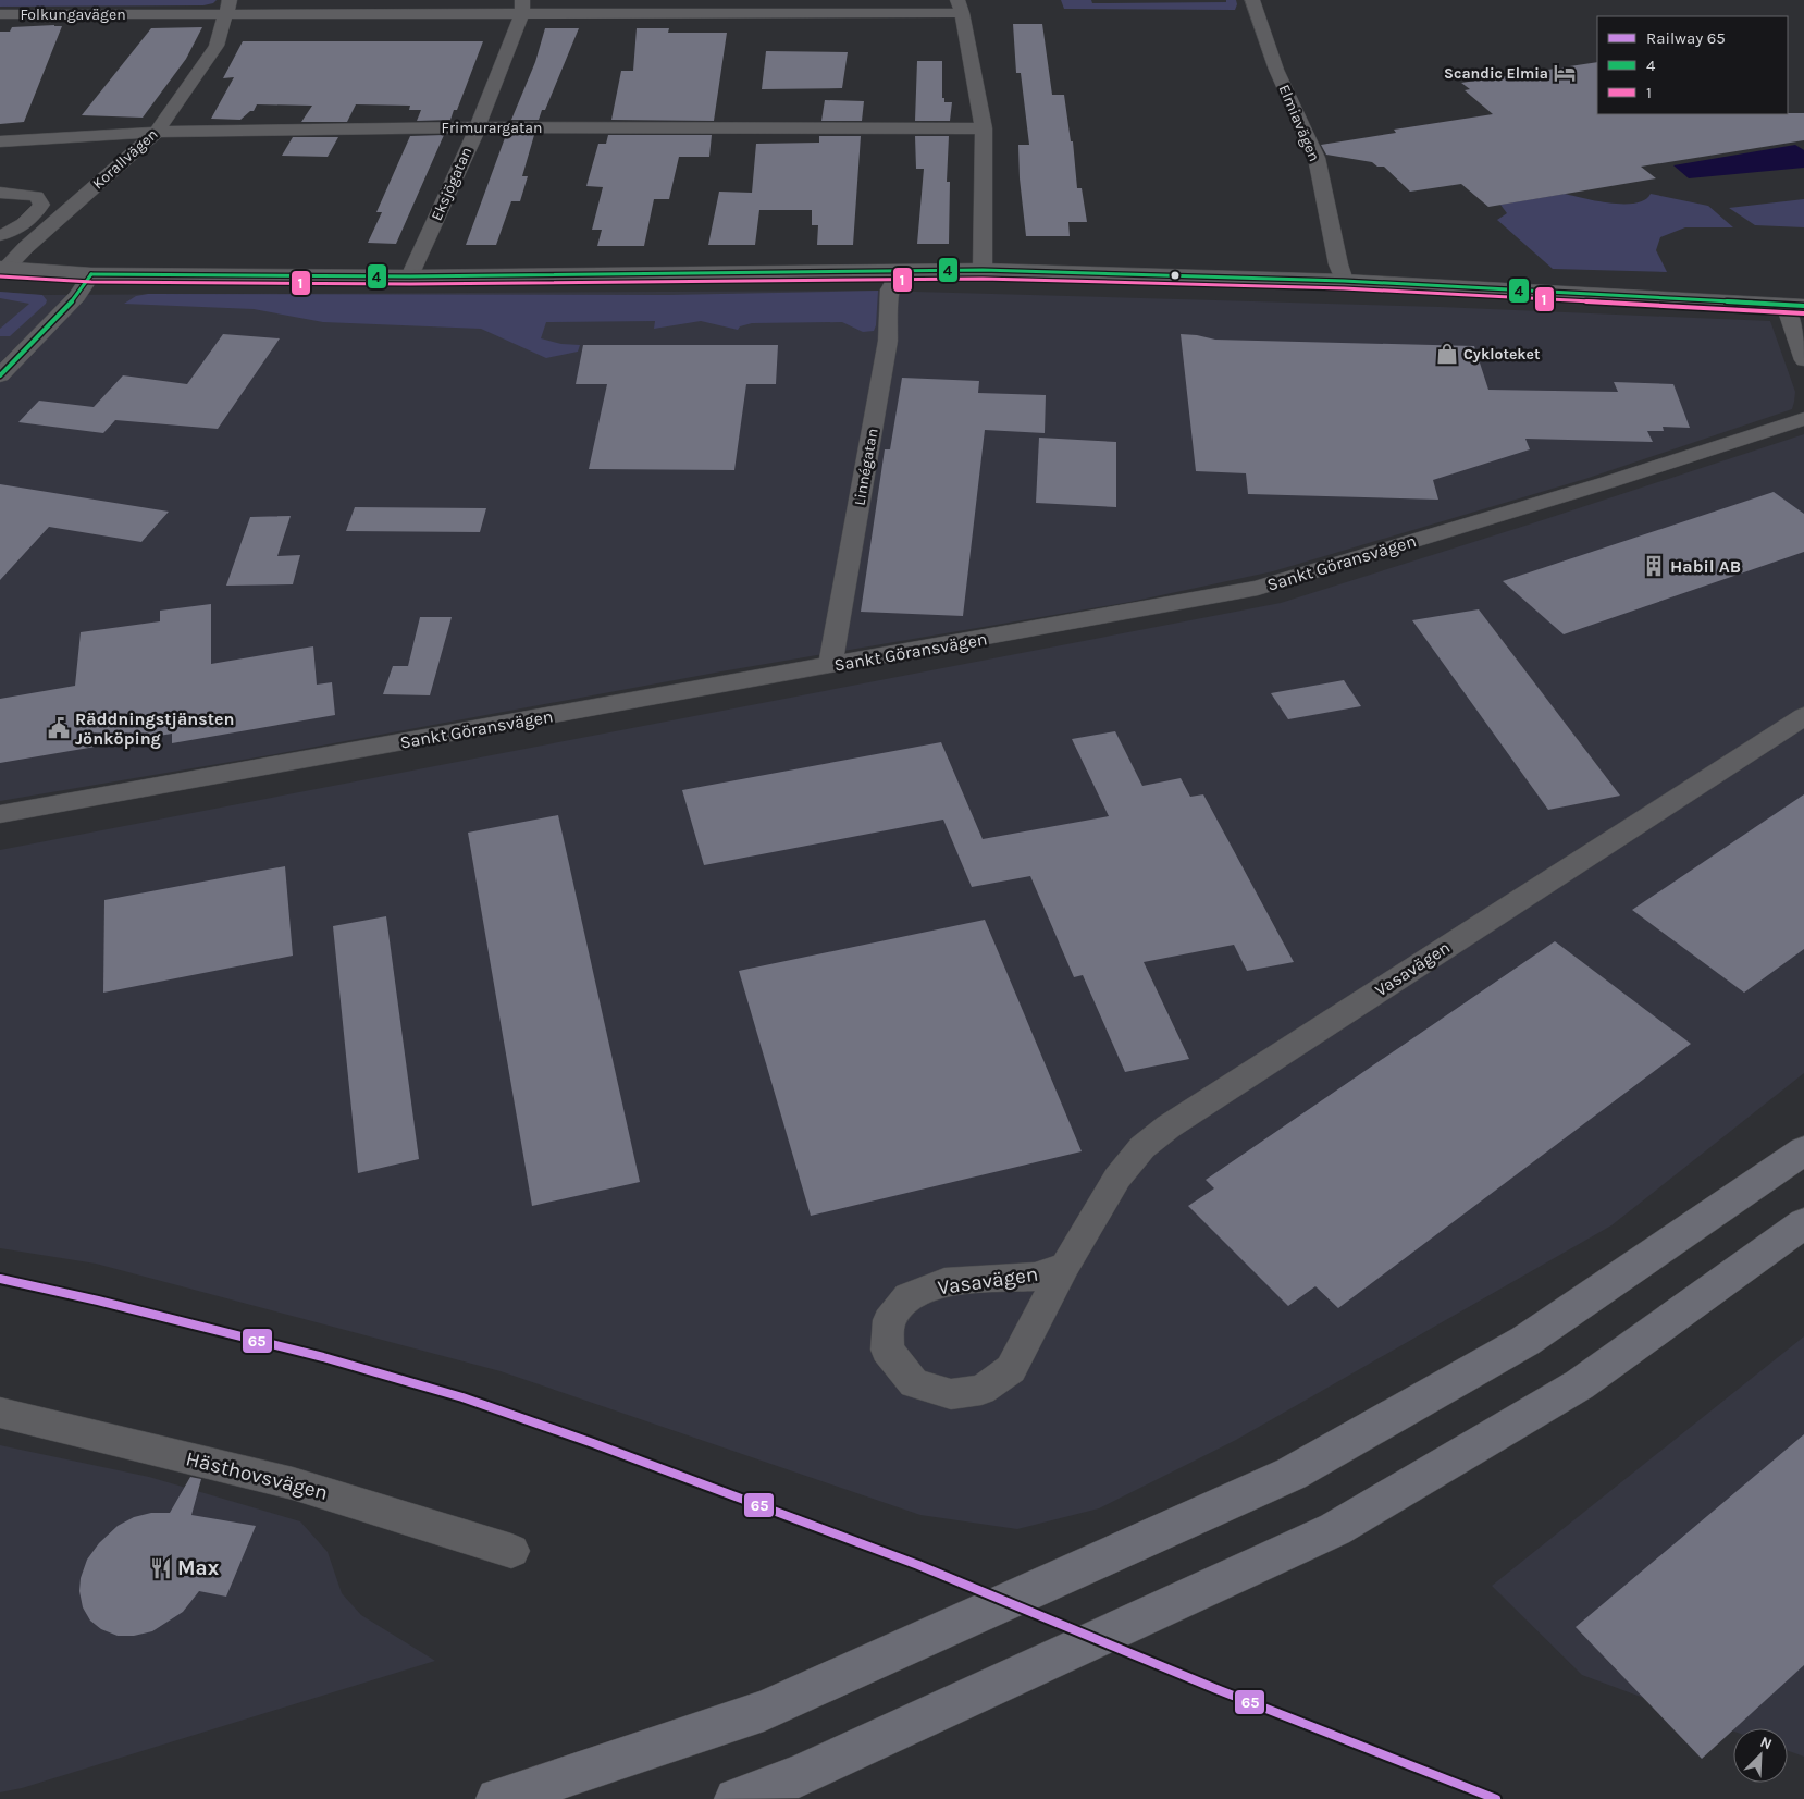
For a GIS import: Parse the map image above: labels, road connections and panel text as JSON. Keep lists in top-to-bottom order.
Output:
{
  "streets": {
    "street": [
      "Folkungavägen",
      "Elmiavägen",
      "Frimurargatan",
      "Korallvägen",
      "Eksjögatan",
      "Linnégatan",
      "Sankt Göransvägen",
      "Vasavägen",
      "Hästhovsvägen"
    ]
  },
  "crossings": [
    ["Folkungavägen", "Korallvägen"],
    ["Folkungavägen", "Eksjögatan"],
    ["Frimurargatan", "Korallvägen"],
    ["Frimurargatan", "Eksjögatan"],
    ["Linnégatan", "Sankt Göransvägen"]
  ],
  "places": {
    "hotel": ["Scandic Elmia"],
    "shop": ["Cykloteket"],
    "building": ["Habil AB"],
    "public building": ["Räddningstjänsten Jönköping"],
    "restaurant": ["Max"]
  },
  "lines": ["transit line 4", "transit line 1", "rail line 65"],
  "legend": ["Railway 65", "4", "1"],
  "north": "top right"
}
